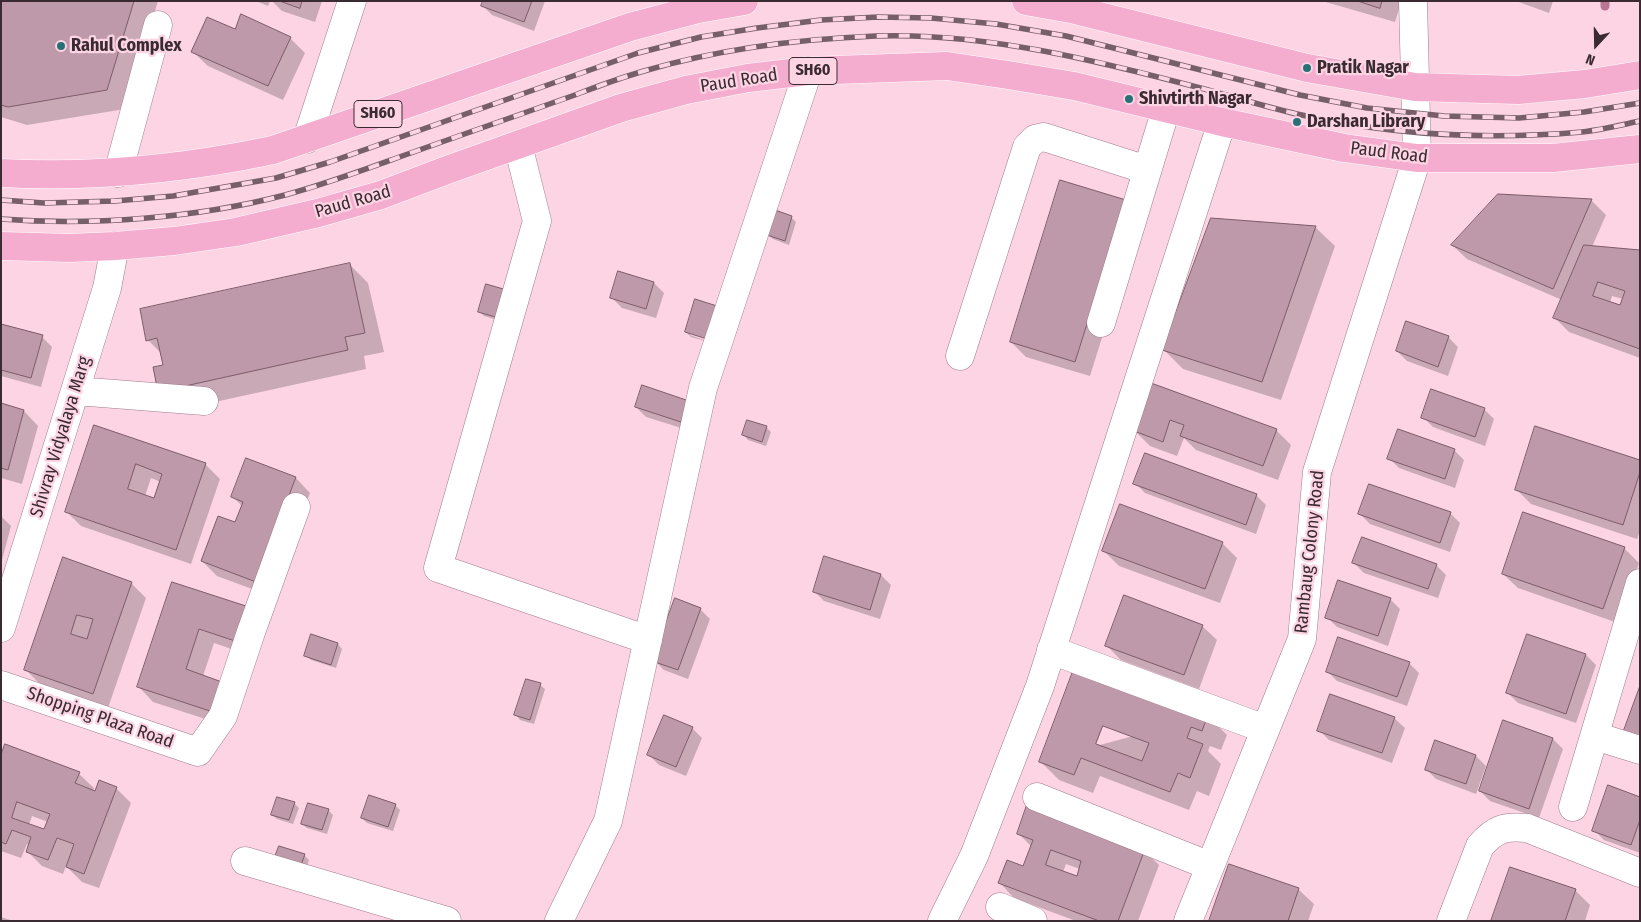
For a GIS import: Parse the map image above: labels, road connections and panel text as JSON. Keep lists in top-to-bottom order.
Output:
{
  "streets": {
    "main road": ["SH60", "Paud Road"],
    "street": ["Shivray Vidyalaya Marg", "Rambaug Colony Road", "Shopping Plaza Road"]
  },
  "crossings": [
    ["Paud Road", "Shivray Vidyalaya Marg"],
    ["Paud Road", "Rambaug Colony Road"]
  ],
  "places": [
    "Rahul Complex",
    "Pratik Nagar",
    "Shivtirth Nagar",
    "Darshan Library"
  ],
  "north": "bottom"
}
